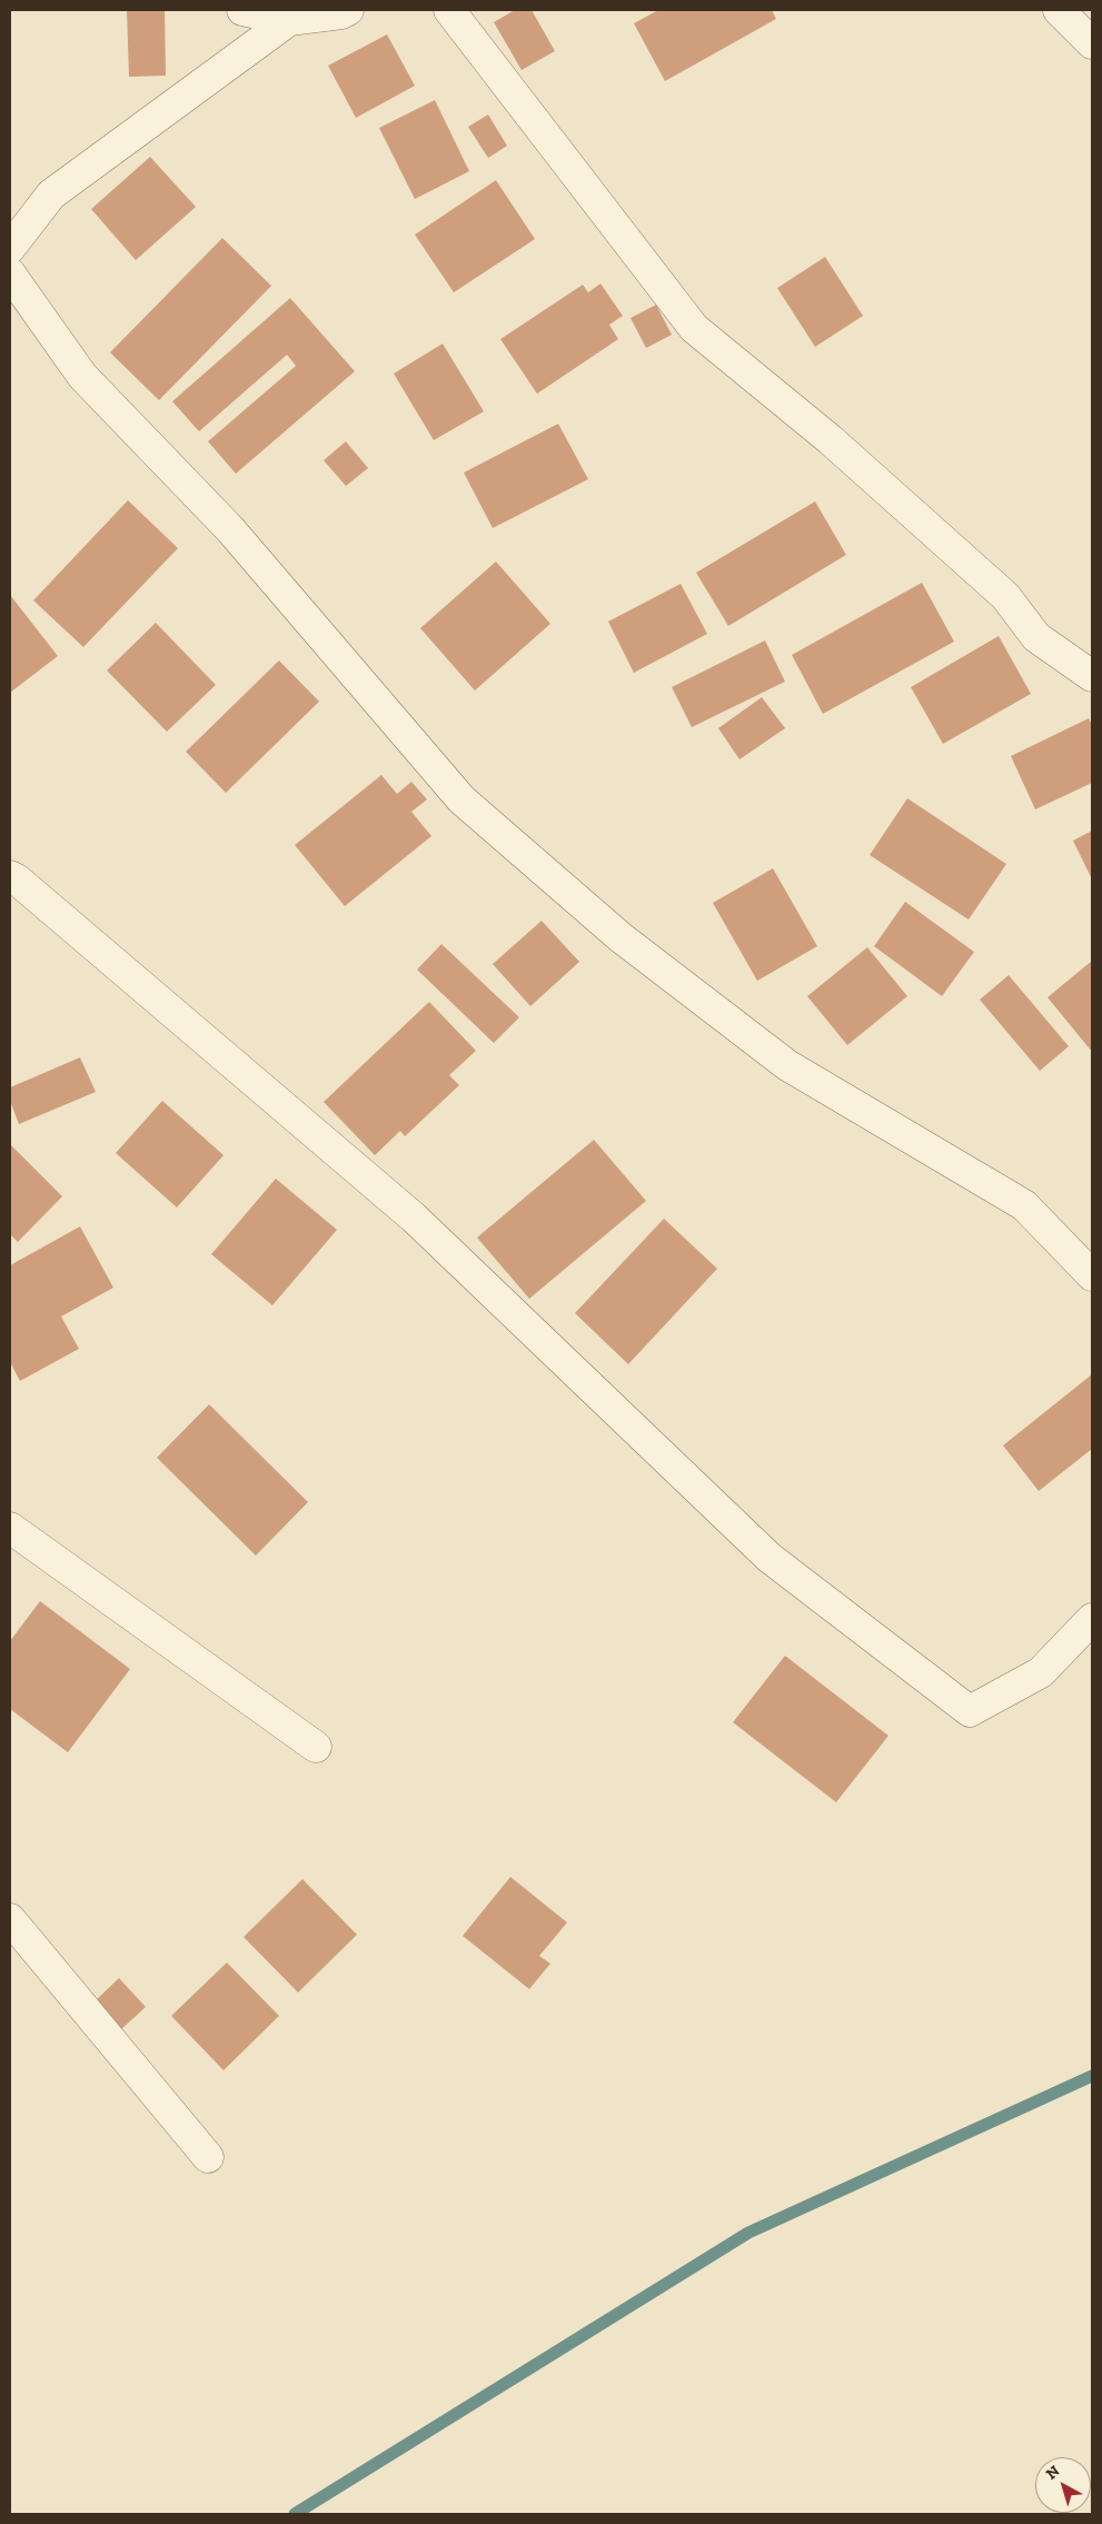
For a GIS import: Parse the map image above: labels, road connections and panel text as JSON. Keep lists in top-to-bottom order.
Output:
{
  "north": "top left"
}
